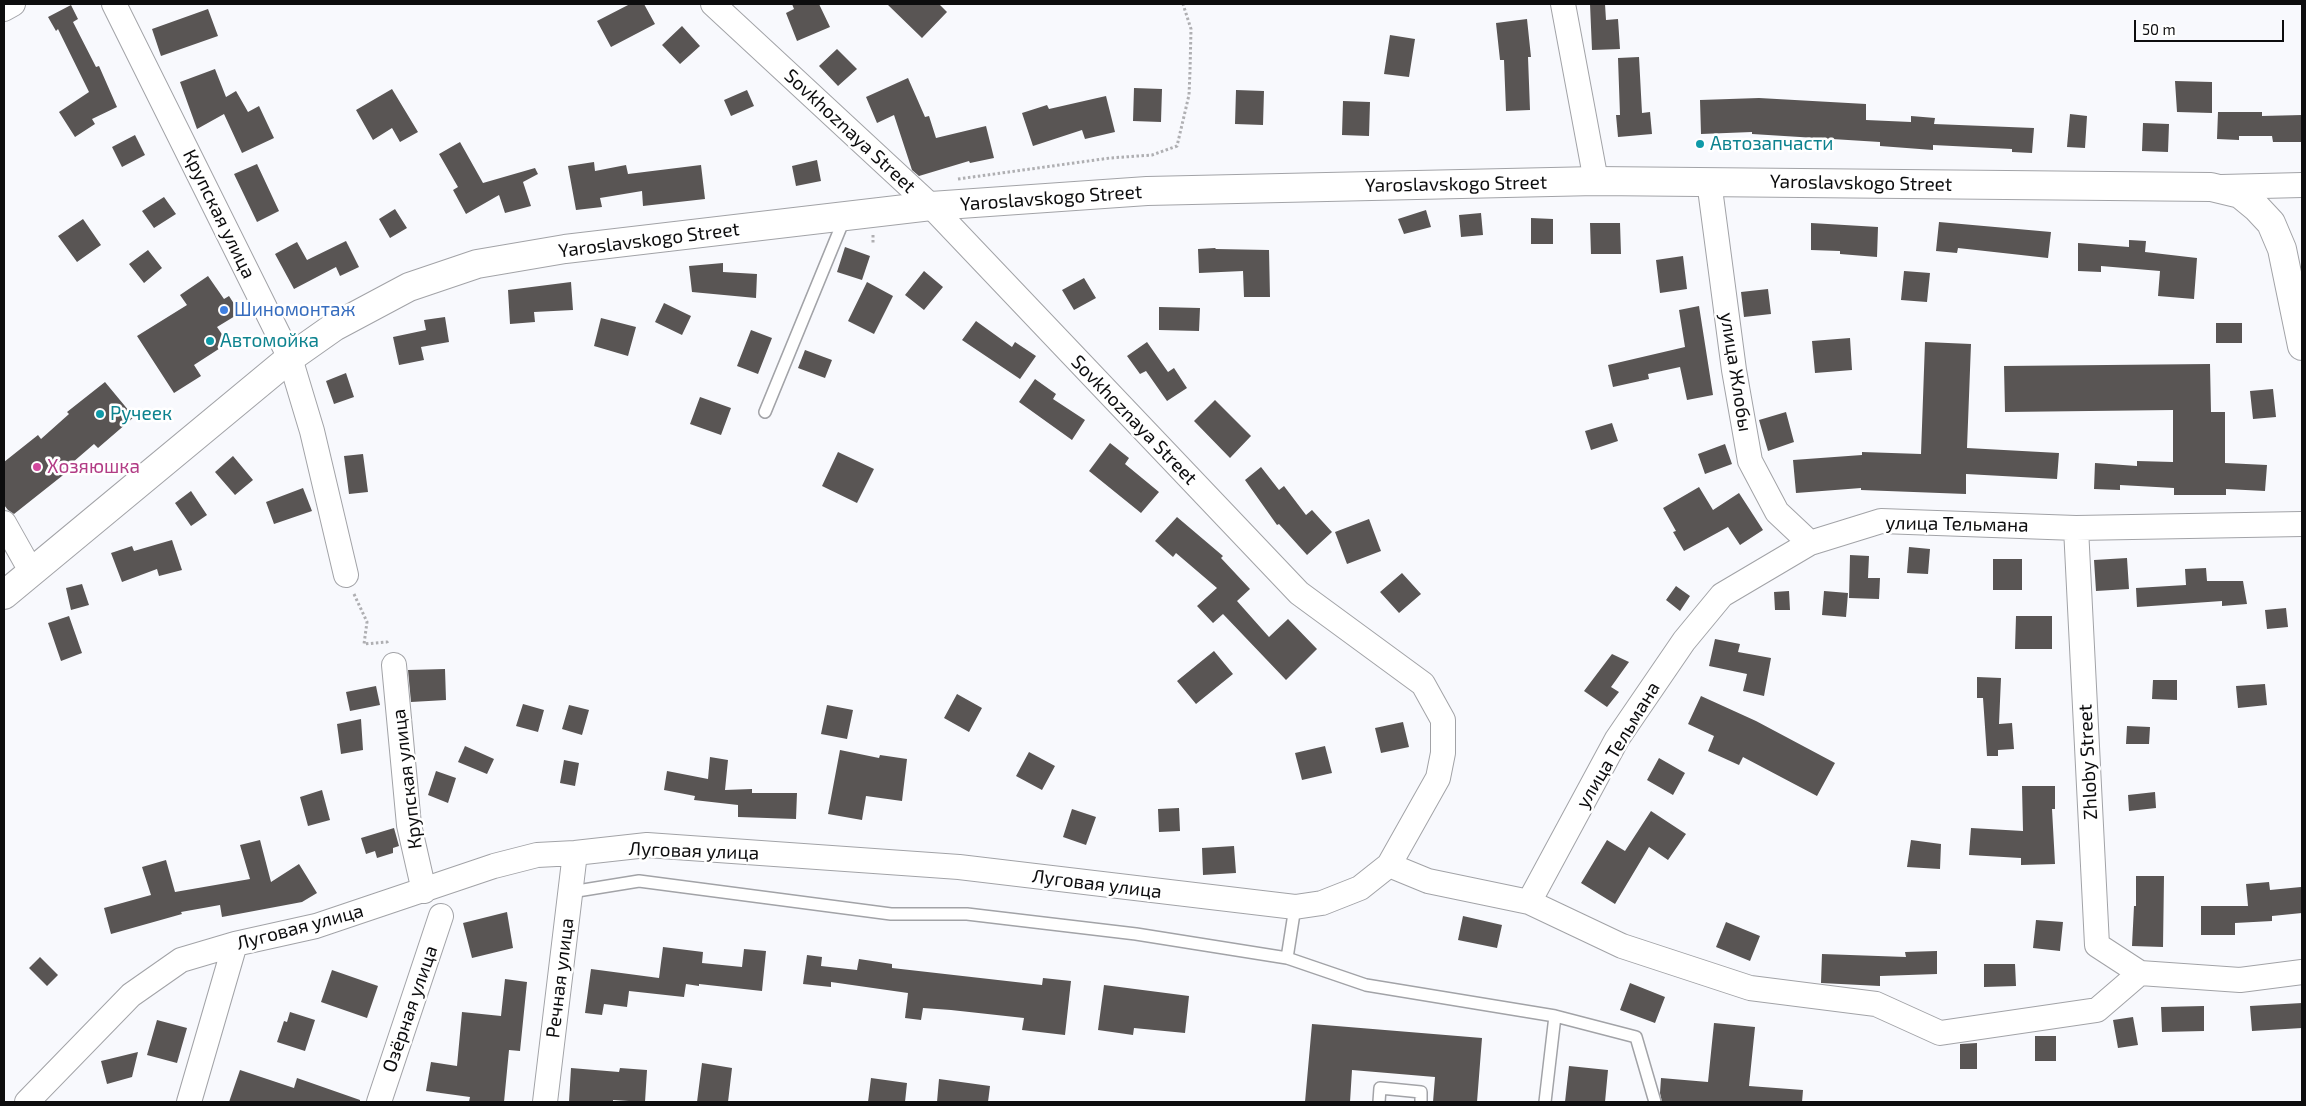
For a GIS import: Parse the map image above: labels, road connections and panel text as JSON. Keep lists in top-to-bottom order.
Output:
{
  "streets": {
    "street": [
      "Sovkhoznaya Street",
      "Yaroslavskogo Street",
      "Крупская улица",
      "улица Жлобы",
      "улица Тельмана",
      "Zhloby Street",
      "Луговая улица",
      "Речная улица",
      "Озёрная улица"
    ]
  },
  "crossings": [
    ["Sovkhoznaya Street", "Yaroslavskogo Street"],
    ["Sovkhoznaya Street", "Луговая улица"],
    ["Yaroslavskogo Street", "Крупская улица"],
    ["Yaroslavskogo Street", "улица Жлобы"],
    ["Крупская улица", "Луговая улица"],
    ["улица Жлобы", "улица Тельмана"],
    ["улица Тельмана", "Zhloby Street"],
    ["Луговая улица", "Речная улица"]
  ],
  "places": [
    "Автозапчасти",
    "Шиномонтаж",
    "Автомойка",
    "Ручеек",
    "Хозяюшка"
  ],
  "scale_bar": "50 m"
}
